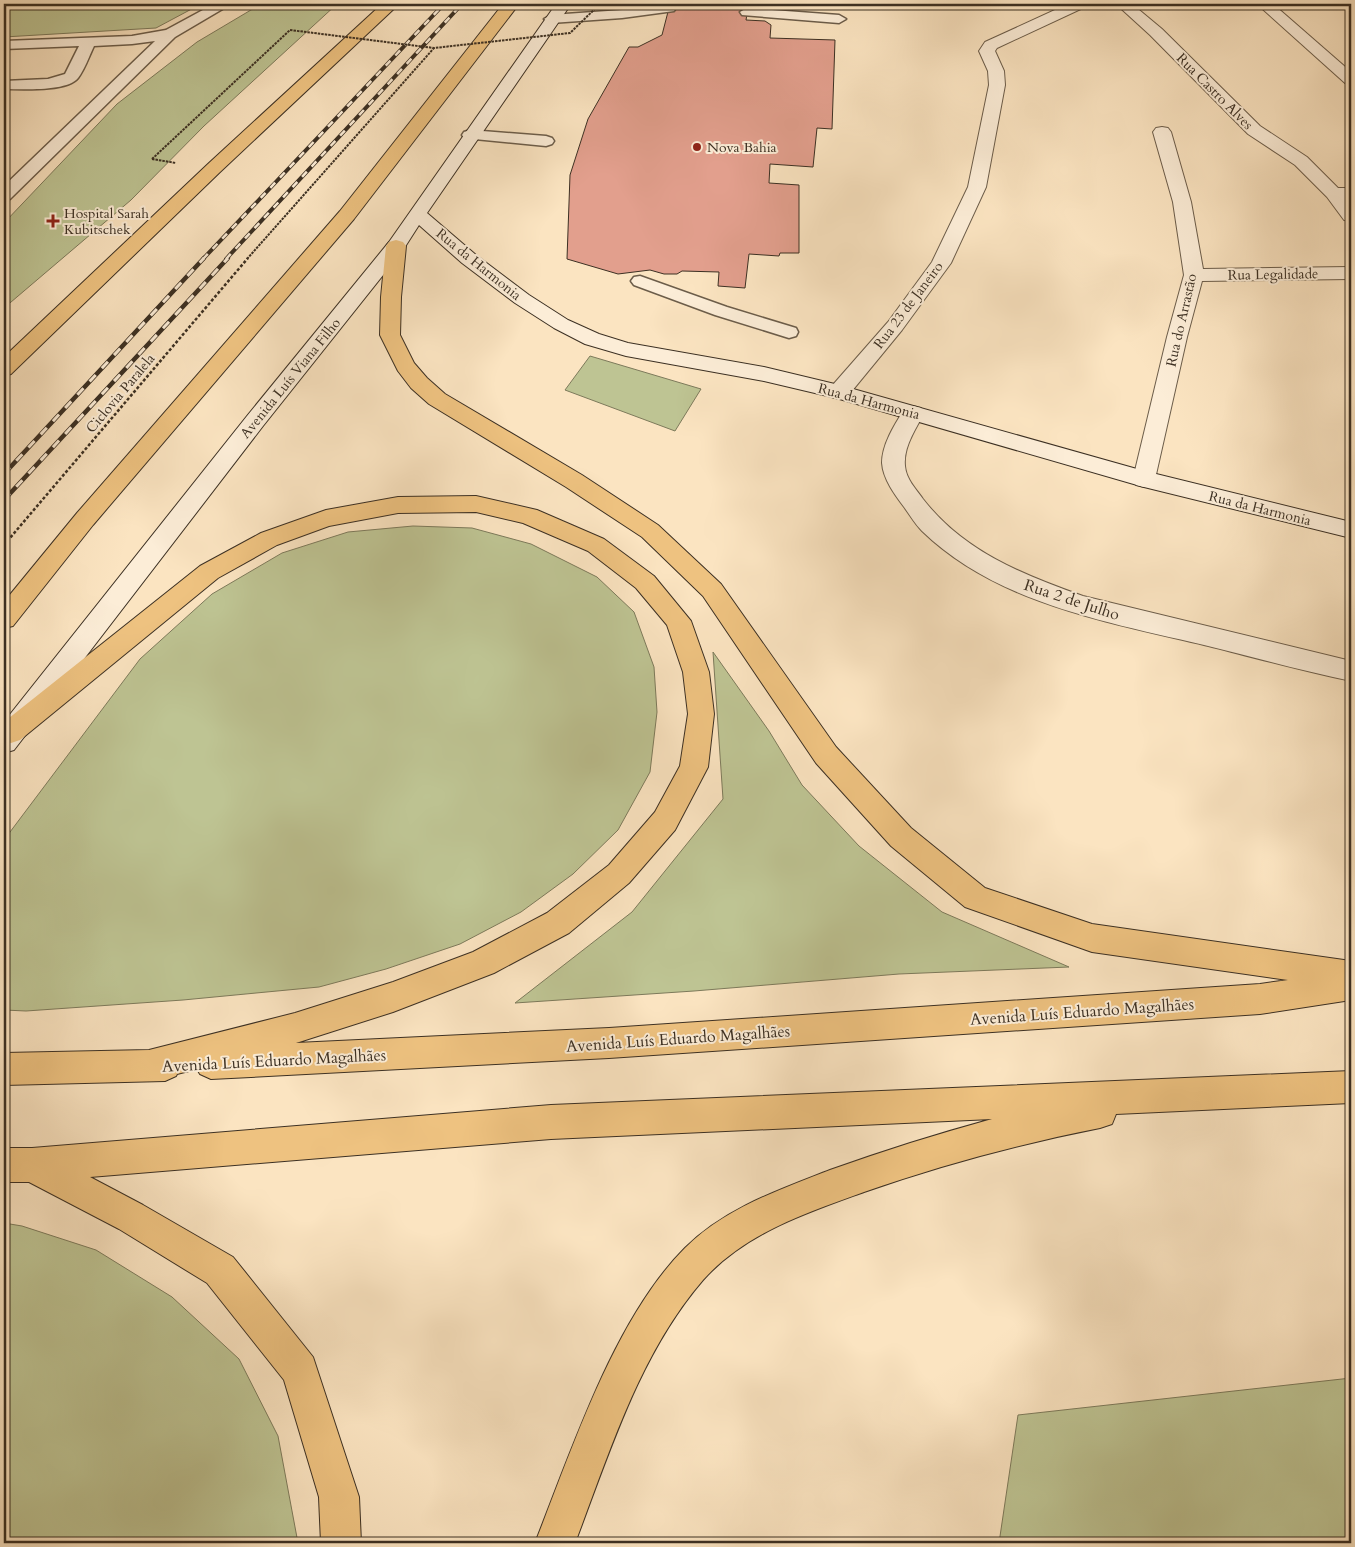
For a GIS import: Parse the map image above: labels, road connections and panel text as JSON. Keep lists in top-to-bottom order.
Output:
{
  "streets": {
    "main road": ["Avenida Luís Eduardo Magalhães"],
    "street": [
      "Rua Castro Alves",
      "Rua da Harmonia",
      "Rua Legalidade",
      "Rua 23 de Janeiro",
      "Rua do Arrastão",
      "Avenida Luís Viana Filho",
      "Rua 2 de Julho"
    ],
    "path": ["Ciclovia Paralela"]
  },
  "crossings": [
    ["Rua da Harmonia", "Rua 23 de Janeiro"],
    ["Rua da Harmonia", "Rua do Arrastão"],
    ["Rua da Harmonia", "Avenida Luís Viana Filho"],
    ["Rua da Harmonia", "Rua 2 de Julho"],
    ["Rua Legalidade", "Rua do Arrastão"]
  ],
  "places": {
    "other": ["Nova Bahia"],
    "health": ["Hospital Sarah Kubitschek"]
  }
}
